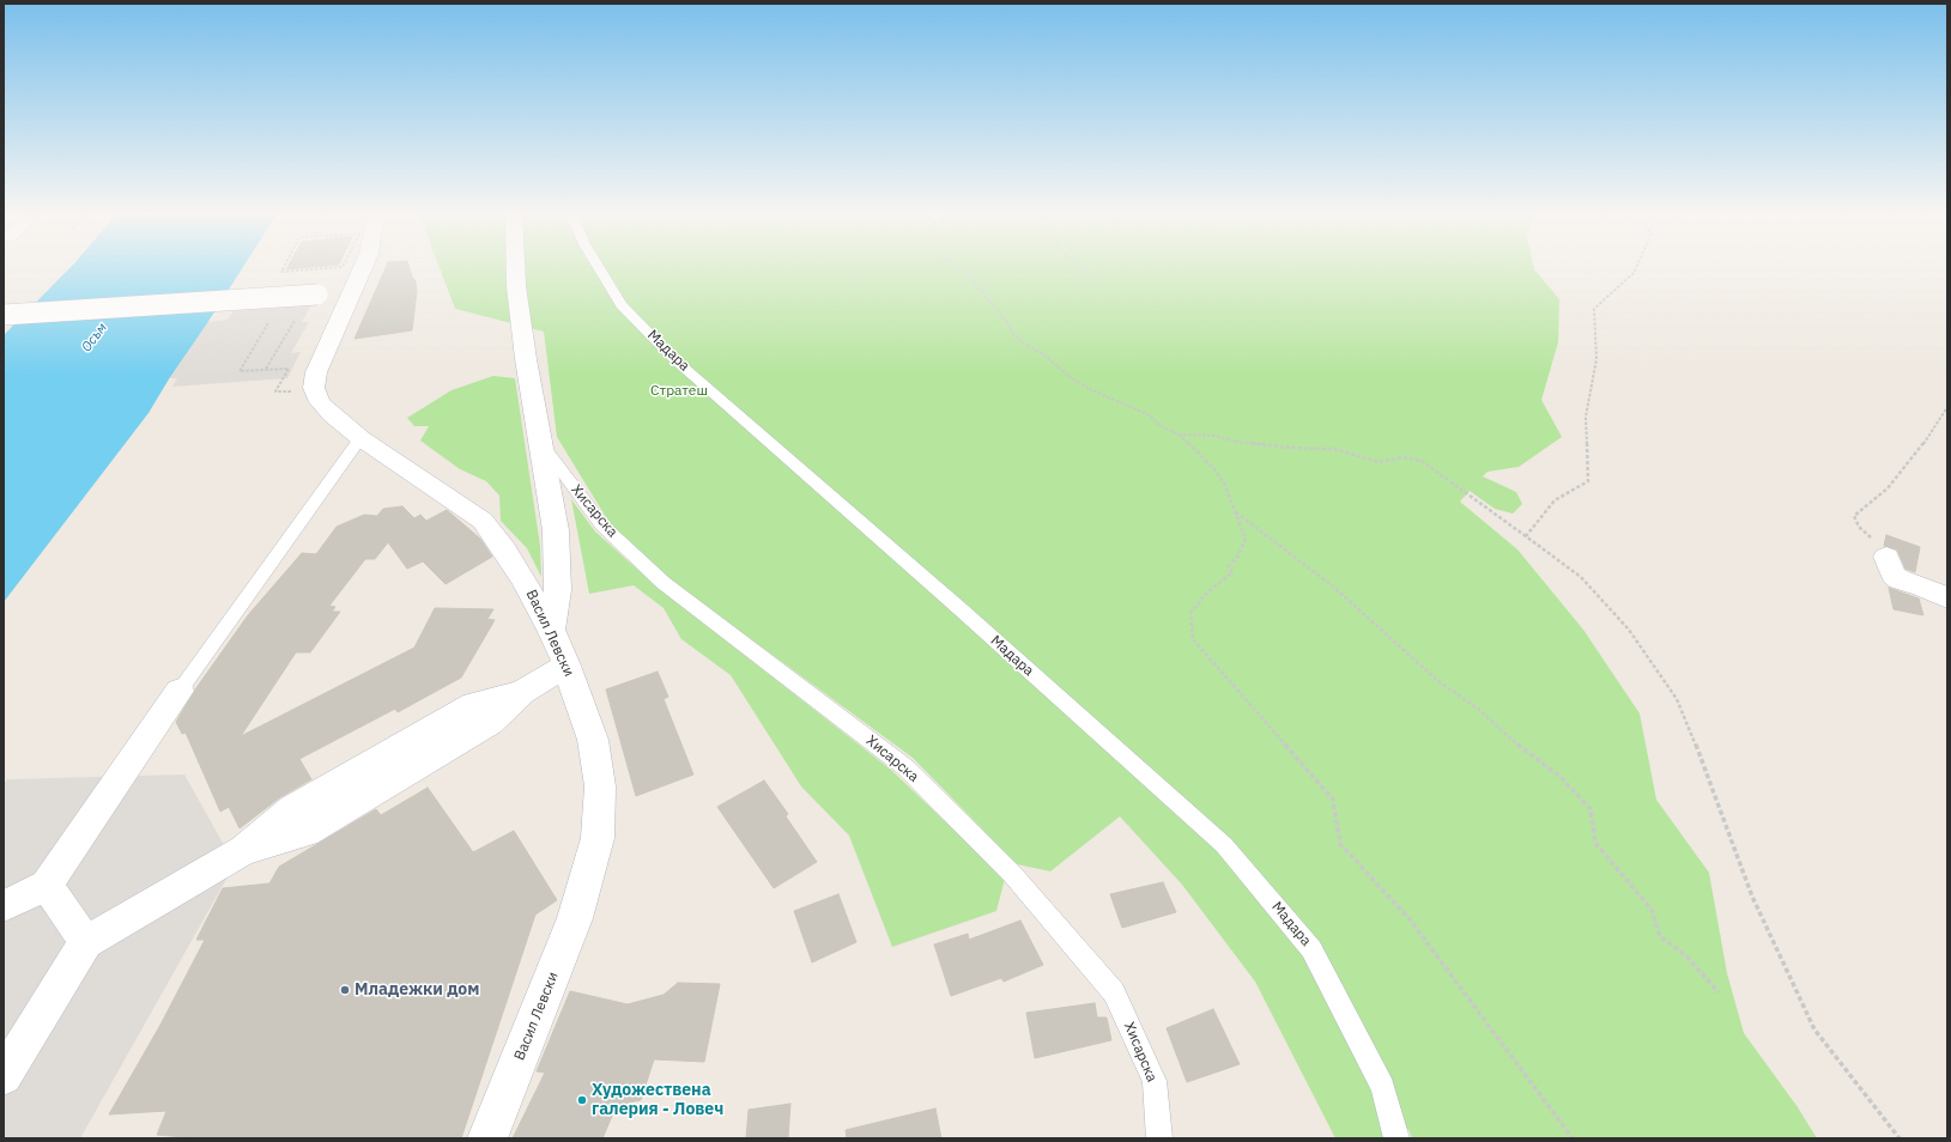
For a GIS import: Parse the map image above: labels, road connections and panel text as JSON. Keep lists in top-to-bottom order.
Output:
{
  "streets": {
    "street": ["Васил Левски"],
    "lane": ["Мадара", "Хисарска"]
  },
  "water": ["Осъм"],
  "parks": ["Стратеш"],
  "places": ["Младежки дом", "Художествена галерия - Ловеч"]
}
